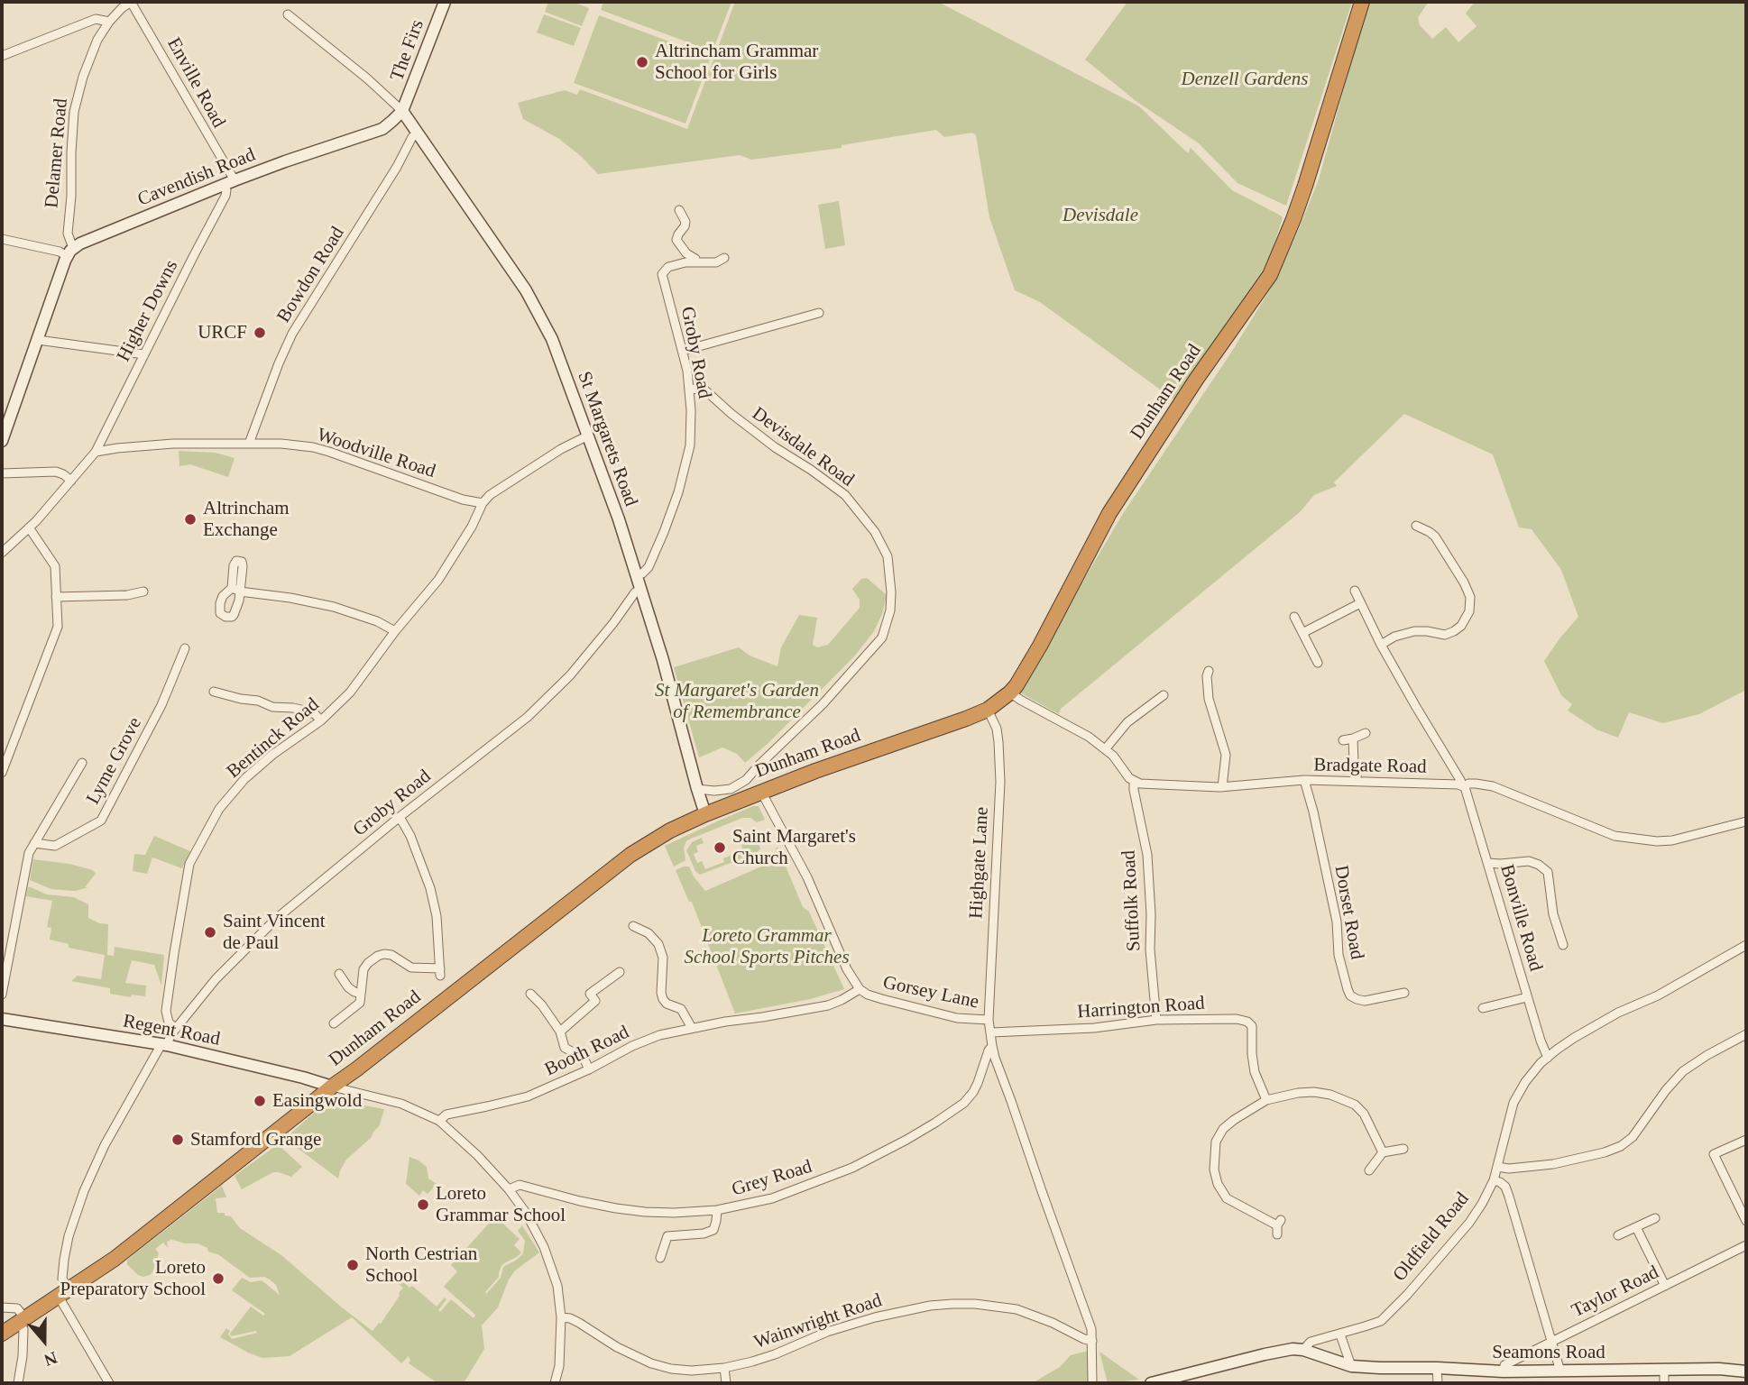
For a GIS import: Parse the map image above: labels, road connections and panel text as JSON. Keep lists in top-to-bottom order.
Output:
{
  "streets": {
    "highway": ["Dunham Road"],
    "street": [
      "The Firs",
      "Enville Road",
      "Delamer Road",
      "Cavendish Road",
      "Bowdon Road",
      "Higher Downs",
      "Groby Road",
      "St Margarets Road",
      "Devisdale Road",
      "Woodville Road",
      "Bentinck Road",
      "Lyme Grove",
      "Bradgate Road",
      "Highgate Lane",
      "Suffolk Road",
      "Dorset Road",
      "Bonville Road",
      "Gorsey Lane",
      "Harrington Road",
      "Regent Road",
      "Booth Road",
      "Grey Road",
      "Oldfield Road",
      "Taylor Road",
      "Wainwright Road",
      "Seamons Road"
    ]
  },
  "crossings": [
    ["The Firs", "Cavendish Road"],
    ["The Firs", "St Margarets Road"],
    ["Enville Road", "Delamer Road"],
    ["Enville Road", "Cavendish Road"],
    ["Enville Road", "Higher Downs"],
    ["Delamer Road", "Cavendish Road"],
    ["Cavendish Road", "Higher Downs"],
    ["Cavendish Road", "St Margarets Road"],
    ["Bowdon Road", "St Margarets Road"],
    ["Bowdon Road", "Woodville Road"],
    ["Higher Downs", "Woodville Road"],
    ["Groby Road", "Dunham Road"],
    ["Groby Road", "St Margarets Road"],
    ["Groby Road", "Devisdale Road"],
    ["Groby Road", "Bentinck Road"],
    ["Groby Road", "Regent Road"],
    ["Dunham Road", "St Margarets Road"],
    ["Dunham Road", "Highgate Lane"],
    ["Dunham Road", "Gorsey Lane"],
    ["Dunham Road", "Regent Road"],
    ["St Margarets Road", "Devisdale Road"],
    ["Woodville Road", "Bentinck Road"],
    ["Bradgate Road", "Suffolk Road"],
    ["Bradgate Road", "Dorset Road"],
    ["Bradgate Road", "Bonville Road"],
    ["Highgate Lane", "Gorsey Lane"],
    ["Suffolk Road", "Harrington Road"],
    ["Bonville Road", "Oldfield Road"],
    ["Gorsey Lane", "Harrington Road"],
    ["Gorsey Lane", "Booth Road"],
    ["Gorsey Lane", "Grey Road"],
    ["Gorsey Lane", "Wainwright Road"],
    ["Oldfield Road", "Seamons Road"],
    ["Taylor Road", "Seamons Road"]
  ],
  "parks": [
    "Denzell Gardens",
    "Devisdale",
    "St Margaret's Garden of Remembrance",
    "Loreto Grammar School Sports Pitches"
  ],
  "places": [
    "Altrincham Grammar School for Girls",
    "URCF",
    "Altrincham Exchange",
    "Saint Margaret's Church",
    "Saint Vincent de Paul",
    "Easingwold",
    "Stamford Grange",
    "Loreto Grammar School",
    "North Cestrian School",
    "Loreto Preparatory School"
  ],
  "north": "bottom"
}
